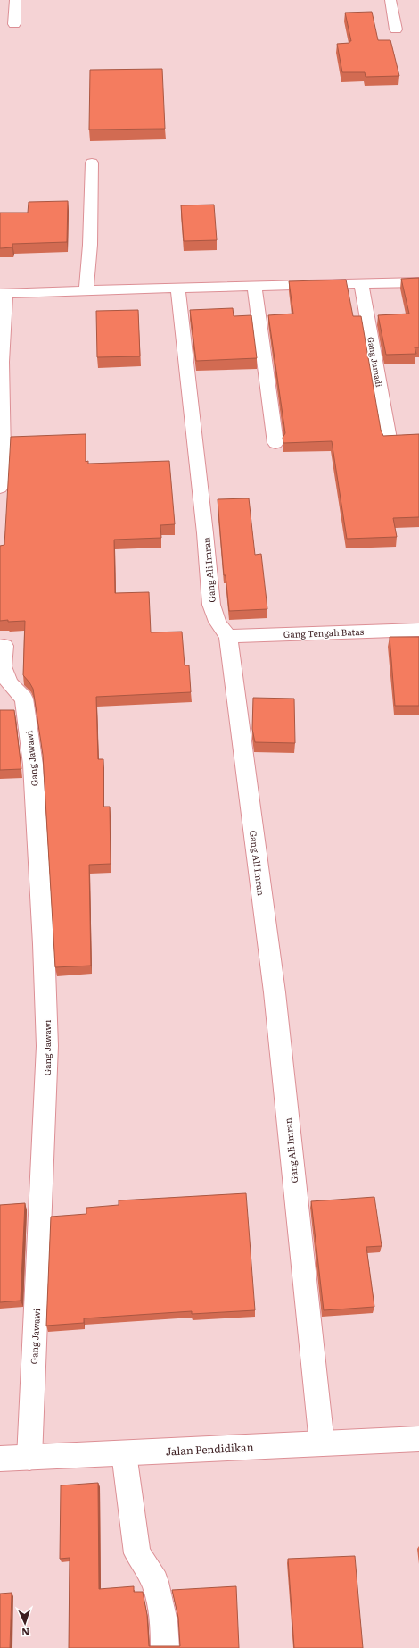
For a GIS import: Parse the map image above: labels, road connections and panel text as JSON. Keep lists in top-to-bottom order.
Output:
{
  "streets": {
    "street": [
      "Gang Jumadi",
      "Gang Ali Imran",
      "Gang Tengah Batas",
      "Gang Jawawi",
      "Jalan Pendidikan"
    ]
  },
  "crossings": [
    ["Gang Ali Imran", "Gang Tengah Batas"],
    ["Gang Ali Imran", "Jalan Pendidikan"],
    ["Gang Jawawi", "Jalan Pendidikan"]
  ],
  "north": "bottom"
}
